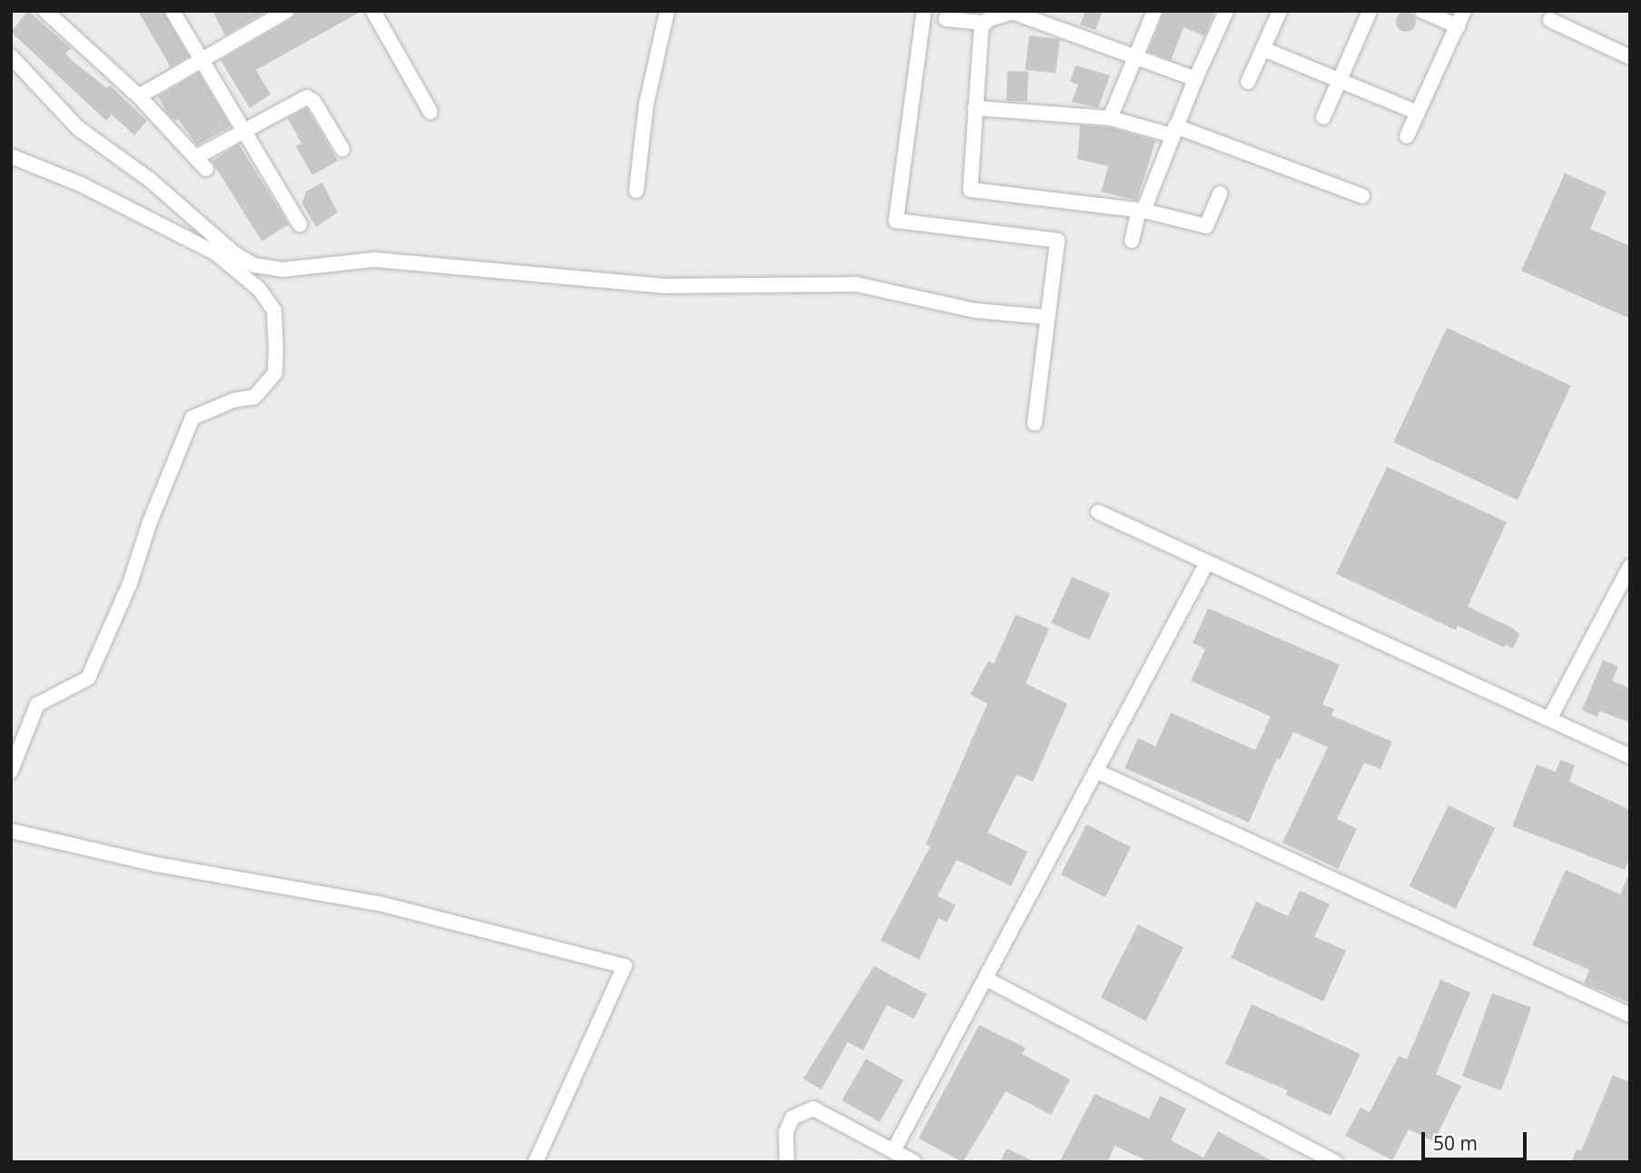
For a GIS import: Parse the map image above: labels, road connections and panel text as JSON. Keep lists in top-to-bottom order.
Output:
{
  "scale_bar": "50 m"
}
